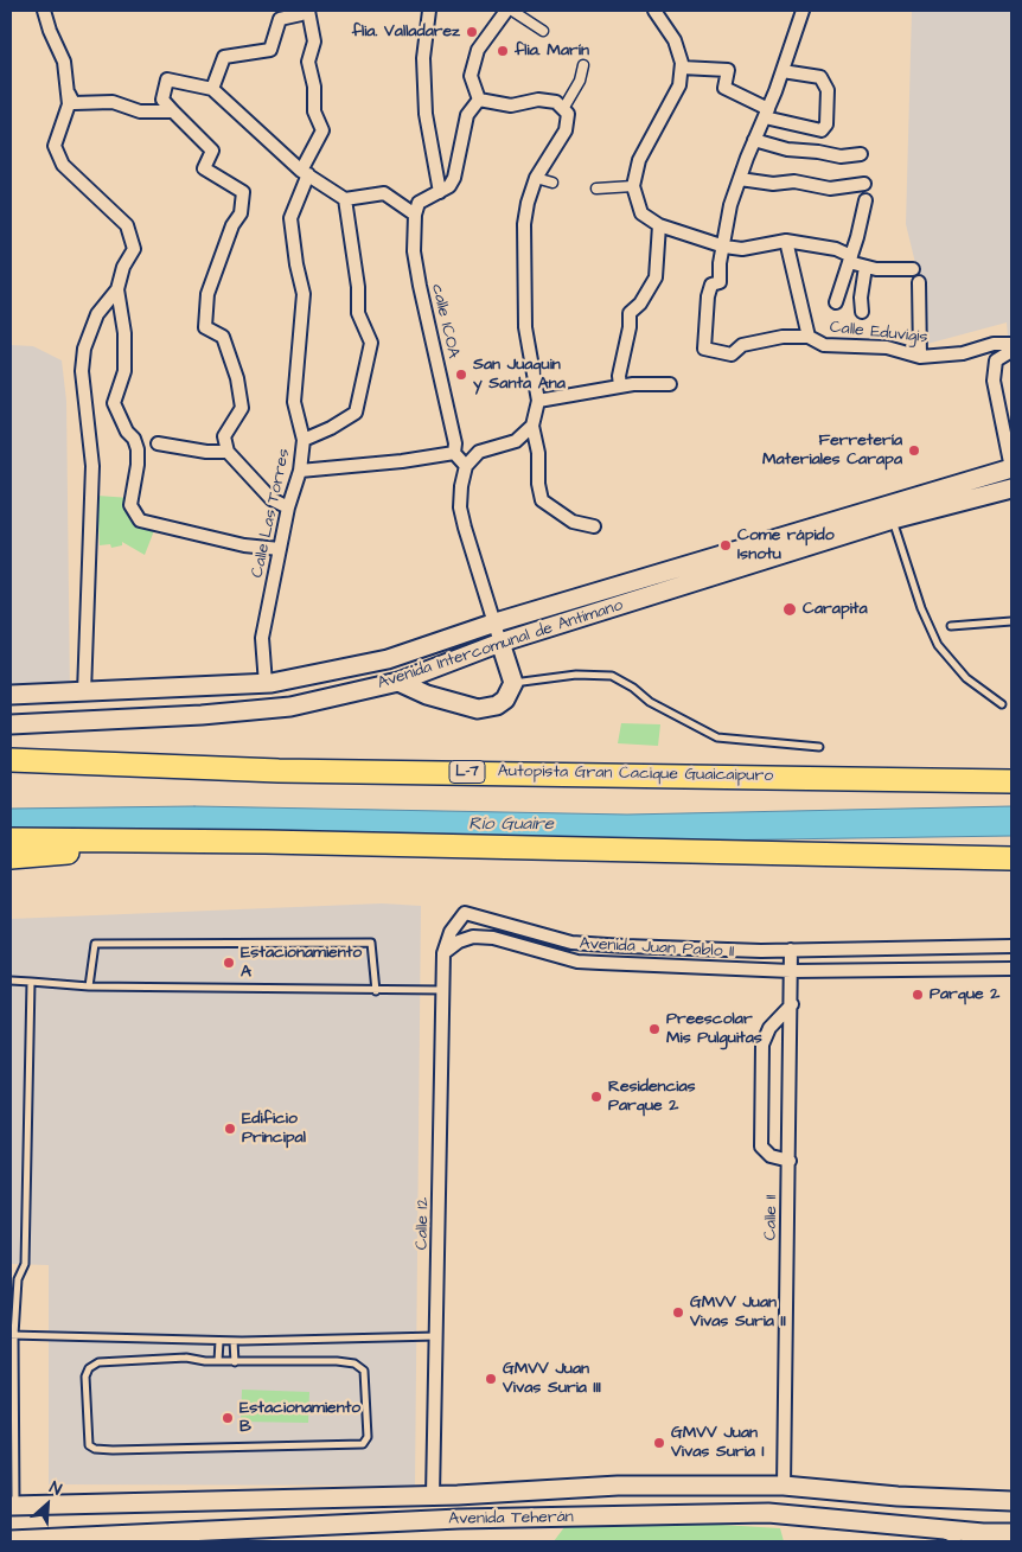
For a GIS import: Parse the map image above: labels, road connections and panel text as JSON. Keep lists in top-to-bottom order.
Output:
{
  "streets": {
    "highway": ["L-7", "Autopista Gran Cacique Guaicaipuro"],
    "main road": ["Avenida Intercomunal de Antímano", "Avenida Teherán"],
    "street": [
      "calle ICOA",
      "Calle Eduvigis",
      "Calle Las Torres",
      "Avenida Juan Pablo II",
      "Calle 11",
      "Calle 12"
    ]
  },
  "crossings": [
    ["Calle Las Torres", "Avenida Intercomunal de Antímano"],
    ["Avenida Juan Pablo II", "Calle 11"],
    ["Avenida Juan Pablo II", "Calle 12"],
    ["Calle 11", "Avenida Teherán"],
    ["Calle 12", "Avenida Teherán"]
  ],
  "water": ["Río Guaire"],
  "places": [
    "flia. Valladarez",
    "flia. Marín",
    "San Juaquin y Santa Ana",
    "Ferretería Materiales Carapa",
    "Come rápido Isnotu",
    "Carapita",
    "Estacionamiento A",
    "Parque 2",
    "Preescolar Mis Pulguitas",
    "Residencias Parque 2",
    "Edificio Principal",
    "GMVV Juan Vivas Suria II",
    "GMVV Juan Vivas Suria III",
    "Estacionamiento B",
    "GMVV Juan Vivas Suria I"
  ],
  "north": "top right"
}
